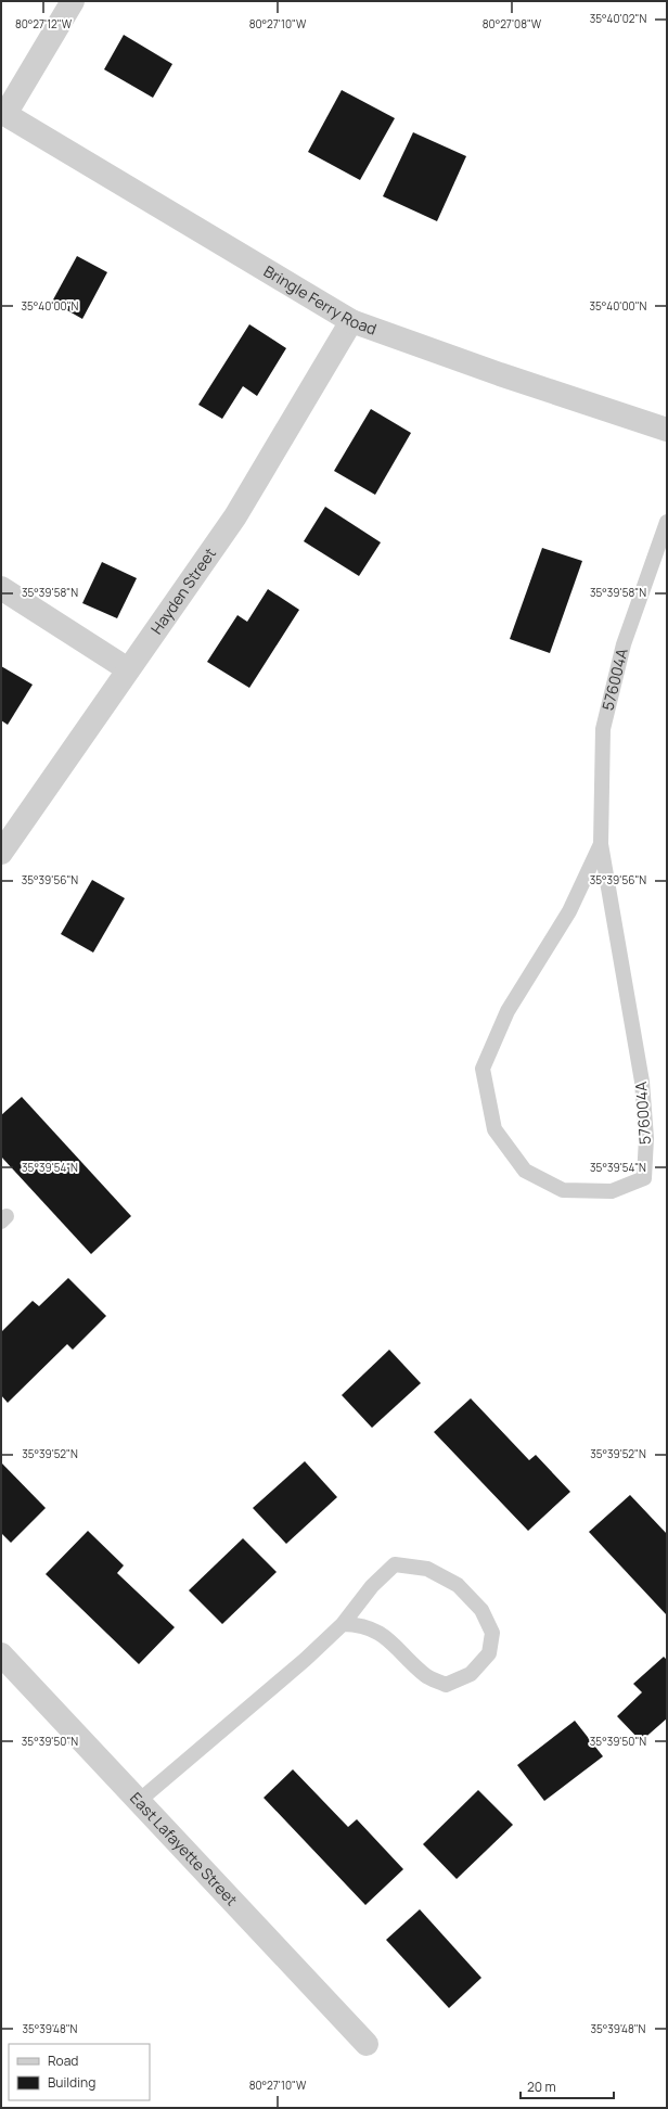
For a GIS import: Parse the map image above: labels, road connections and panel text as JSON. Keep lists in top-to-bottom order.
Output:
{
  "streets": {
    "street": ["Bringle Ferry Road", "Hayden Street", "East Lafayette Street"],
    "lane": ["576004A"]
  },
  "crossings": [
    ["Bringle Ferry Road", "Hayden Street"]
  ],
  "legend": ["Road", "Building"],
  "scale_bar": "20 m",
  "coordinates": [
    "35°40'02\"N",
    "80°27'12\"W",
    "80°27'10\"W",
    "80°27'08\"W",
    "35°40'00\"N",
    "35°39'58\"N",
    "35°39'56\"N",
    "35°39'54\"N",
    "35°39'52\"N",
    "35°39'50\"N",
    "35°39'48\"N"
  ]
}
